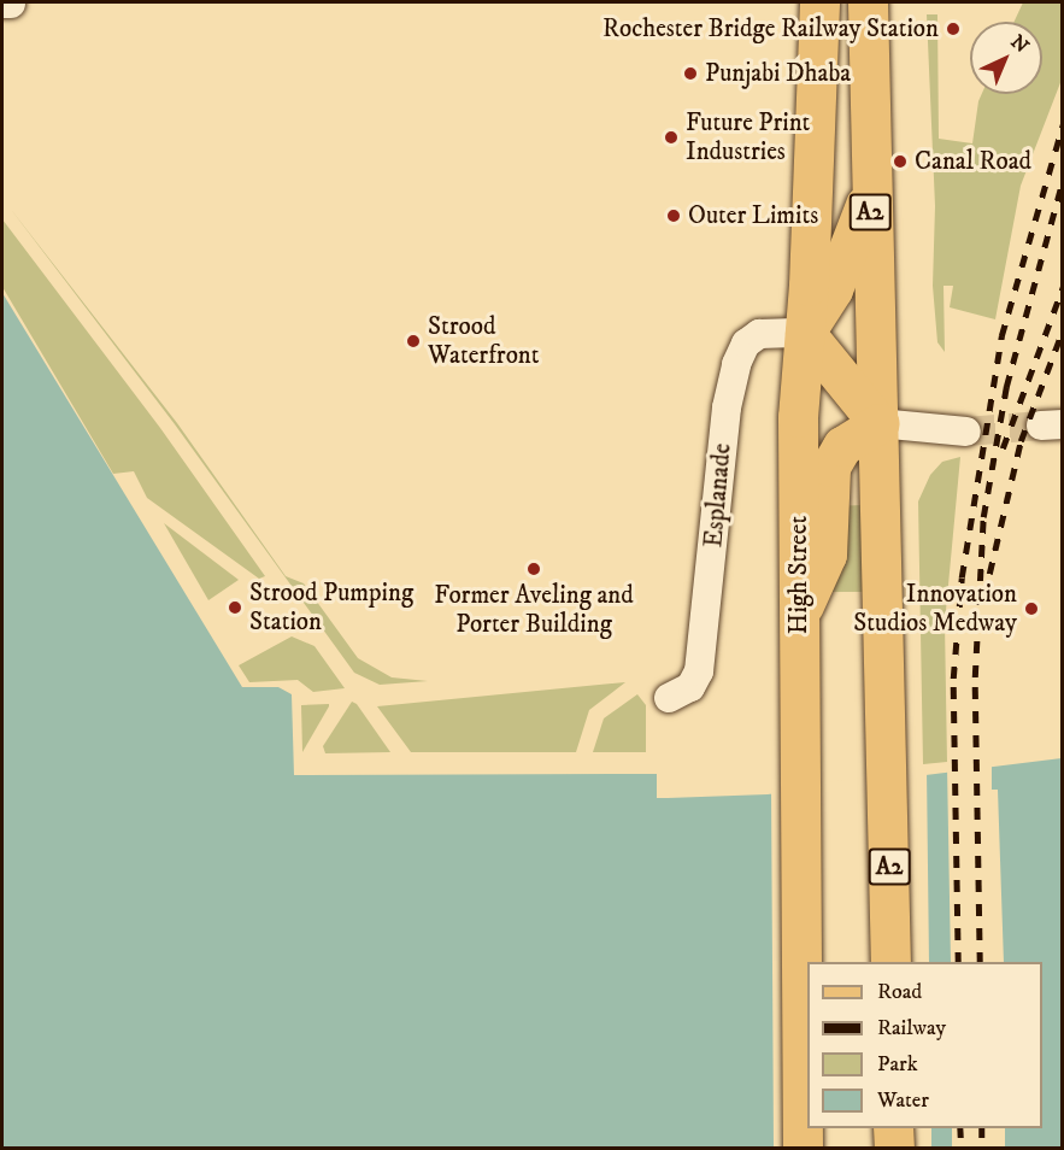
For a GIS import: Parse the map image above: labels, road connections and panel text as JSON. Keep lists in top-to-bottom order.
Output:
{
  "streets": {
    "main road": ["A2", "High Street"],
    "street": ["Esplanade"]
  },
  "crossings": [
    ["A2", "Esplanade"],
    ["A2", "High Street"],
    ["Esplanade", "High Street"]
  ],
  "places": [
    "Rochester Bridge Railway Station",
    "Punjabi Dhaba",
    "Future Print Industries",
    "Canal Road",
    "Outer Limits",
    "Strood Waterfront",
    "Former Aveling and Porter Building",
    "Strood Pumping Station",
    "Innovation Studios Medway"
  ],
  "legend": [
    "Road",
    "Railway",
    "Park",
    "Water"
  ],
  "north": "top right"
}
